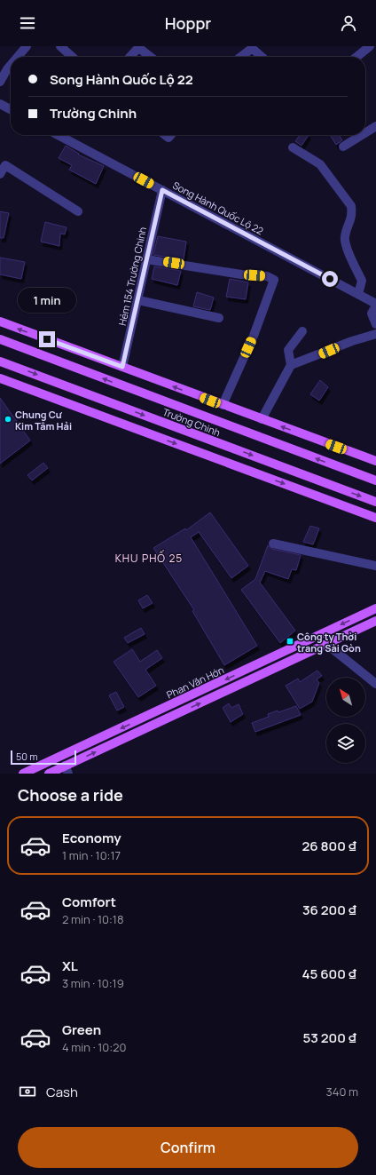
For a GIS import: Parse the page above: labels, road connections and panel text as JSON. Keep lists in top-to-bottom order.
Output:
{
  "streets": {
    "main road": ["Trường Chinh", "Phan Văn Hớn"],
    "street": ["Song Hành Quốc Lộ 22", "Hẻm 154 Trường Chinh"]
  },
  "crossings": [
    ["Song Hành Quốc Lộ 22", "Hẻm 154 Trường Chinh"]
  ],
  "districts": ["KHU PHỐ 25"],
  "places": {
    "other": ["Chung Cư Kim Tâm Hải"],
    "transit": ["Công ty Thời trang Sài Gòn"]
  },
  "scale_bar": "50 m",
  "north": "top left",
  "page": {
    "header": "Hoppr",
    "banner": ["Song Hành Quốc Lộ 22", "Trường Chinh"],
    "bubble": "1 min",
    "scale": "50 m",
    "heading": "Choose a ride",
    "list": [
      {
        "name": "Economy",
        "note": "1 min · 10:17",
        "value": "26 800 ₫"
      },
      {
        "name": "Comfort",
        "note": "2 min · 10:18",
        "value": "36 200 ₫"
      },
      {
        "name": "XL",
        "note": "3 min · 10:19",
        "value": "45 600 ₫"
      },
      {
        "name": "Green",
        "note": "4 min · 10:20",
        "value": "53 200 ₫"
      }
    ],
    "pay": ["Cash", "340 m"],
    "buttons": "Confirm"
  }
}
